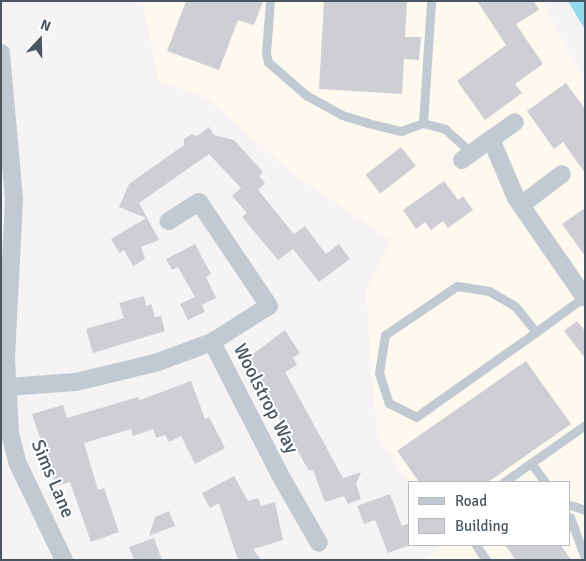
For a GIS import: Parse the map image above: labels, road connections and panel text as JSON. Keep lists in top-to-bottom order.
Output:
{
  "streets": {
    "street": ["Woolstrop Way", "Sims Lane"]
  },
  "crossings": [
    ["Woolstrop Way", "Sims Lane"]
  ],
  "legend": ["Road", "Building"],
  "north": "top"
}
